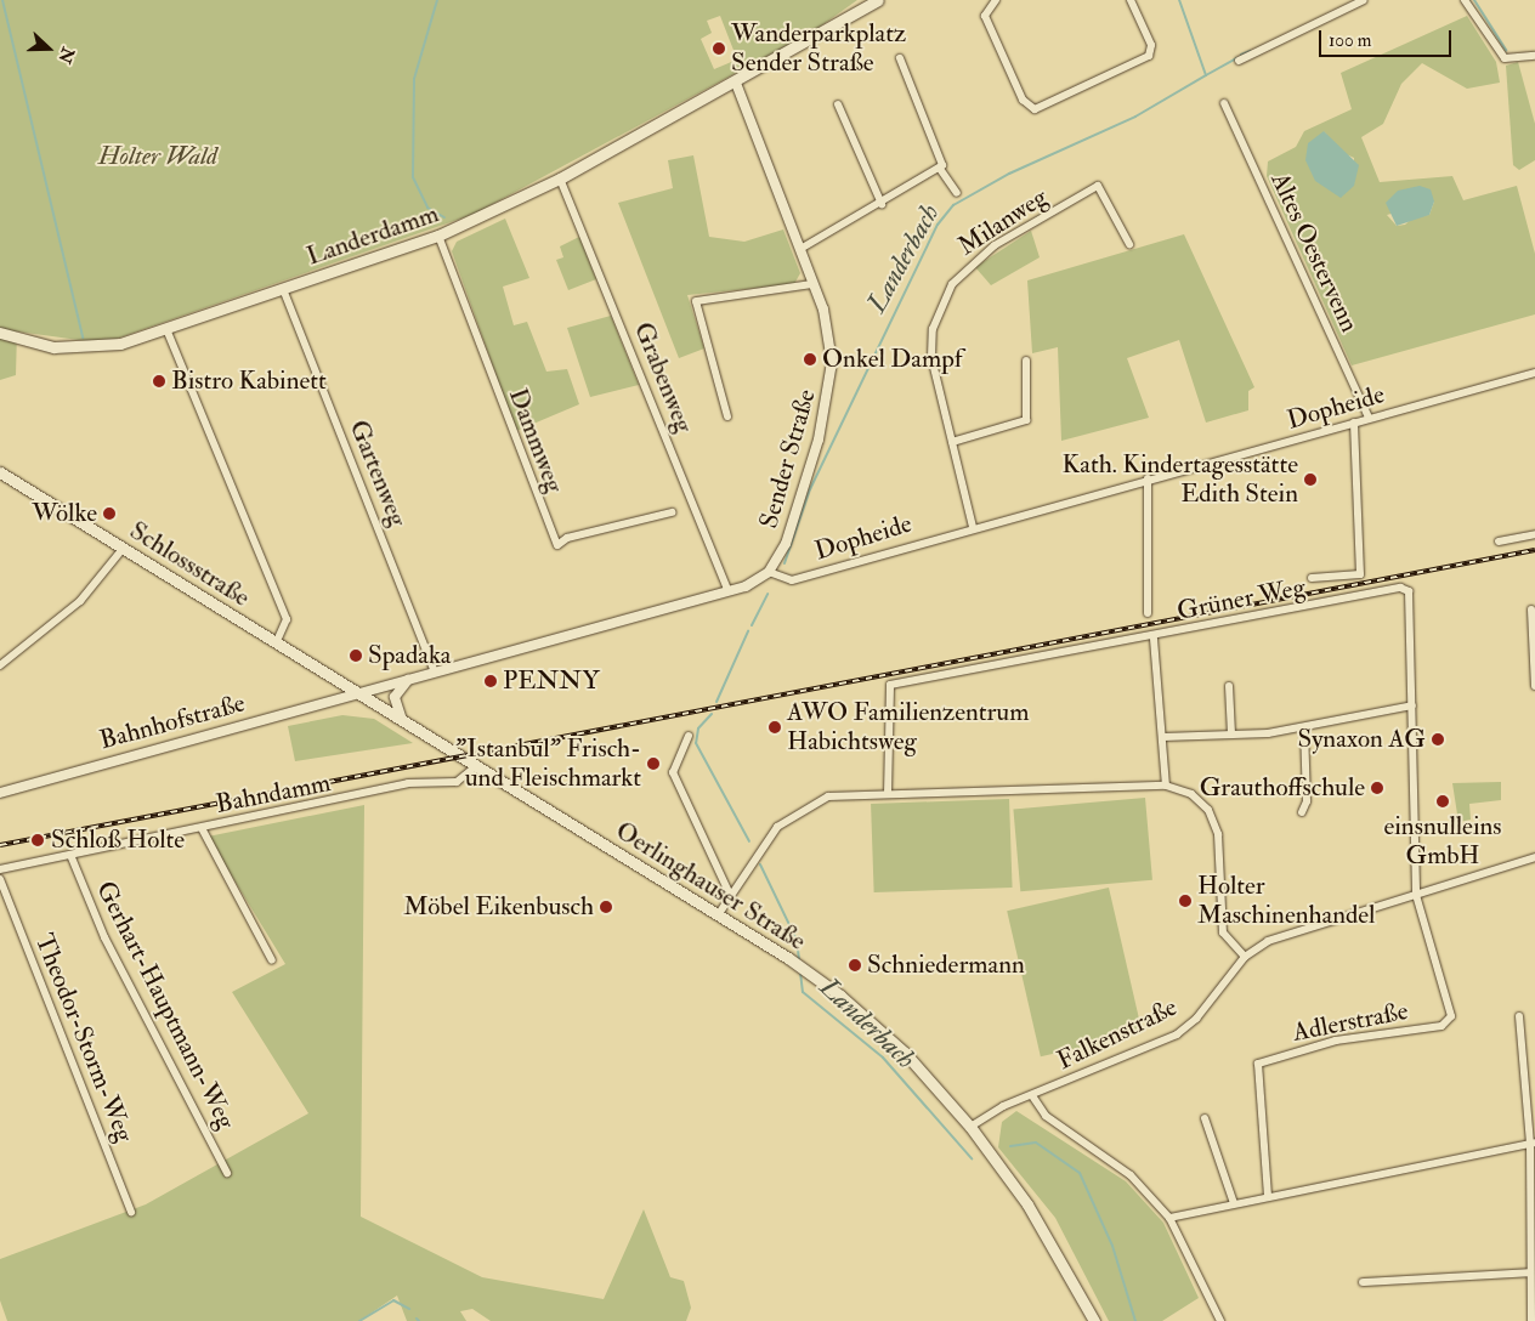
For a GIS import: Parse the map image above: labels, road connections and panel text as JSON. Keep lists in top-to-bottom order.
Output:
{
  "streets": {
    "main road": ["Landerdamm", "Schlossstraße", "Oerlinghauser Straße"],
    "street": [
      "Milanweg",
      "Altes Oestervenn",
      "Grabenweg",
      "Dopheide",
      "Dammweg",
      "Sender Straße",
      "Gartenweg",
      "Grüner Weg",
      "Bahnhofstraße",
      "Bahndamm",
      "Gerhart-Hauptmann-Weg",
      "Adlerstraße",
      "Falkenstraße",
      "Theodor-Storm-Weg"
    ]
  },
  "crossings": [
    ["Milanweg", "Dopheide"],
    ["Landerdamm", "Grabenweg"],
    ["Landerdamm", "Dammweg"],
    ["Landerdamm", "Sender Straße"],
    ["Landerdamm", "Gartenweg"],
    ["Altes Oestervenn", "Dopheide"],
    ["Dopheide", "Sender Straße"],
    ["Schlossstraße", "Bahnhofstraße"],
    ["Schlossstraße", "Oerlinghauser Straße"],
    ["Grüner Weg", "Adlerstraße"],
    ["Grüner Weg", "Falkenstraße"],
    ["Bahnhofstraße", "Oerlinghauser Straße"],
    ["Bahndamm", "Oerlinghauser Straße"],
    ["Bahndamm", "Gerhart-Hauptmann-Weg"],
    ["Oerlinghauser Straße", "Falkenstraße"],
    ["Adlerstraße", "Falkenstraße"]
  ],
  "water": ["Landerbach"],
  "parks": ["Holter Wald"],
  "places": [
    "Wanderparkplatz Sender Straße",
    "Onkel Dampf",
    "Bistro Kabinett",
    "Kath. Kindertagesstätte Edith Stein",
    "Wölke",
    "Spadaka",
    "PENNY",
    "AWO Familienzentrum Habichtsweg",
    "Synaxon AG",
    "\"Istanbul\" Frisch- und Fleischmarkt",
    "Grauthoffschule",
    "einsnulleins GmbH",
    "Schloß Holte",
    "Holter Maschinenhandel",
    "Möbel Eikenbusch",
    "Schniedermann"
  ],
  "scale_bar": "100 m",
  "north": "right"
}
